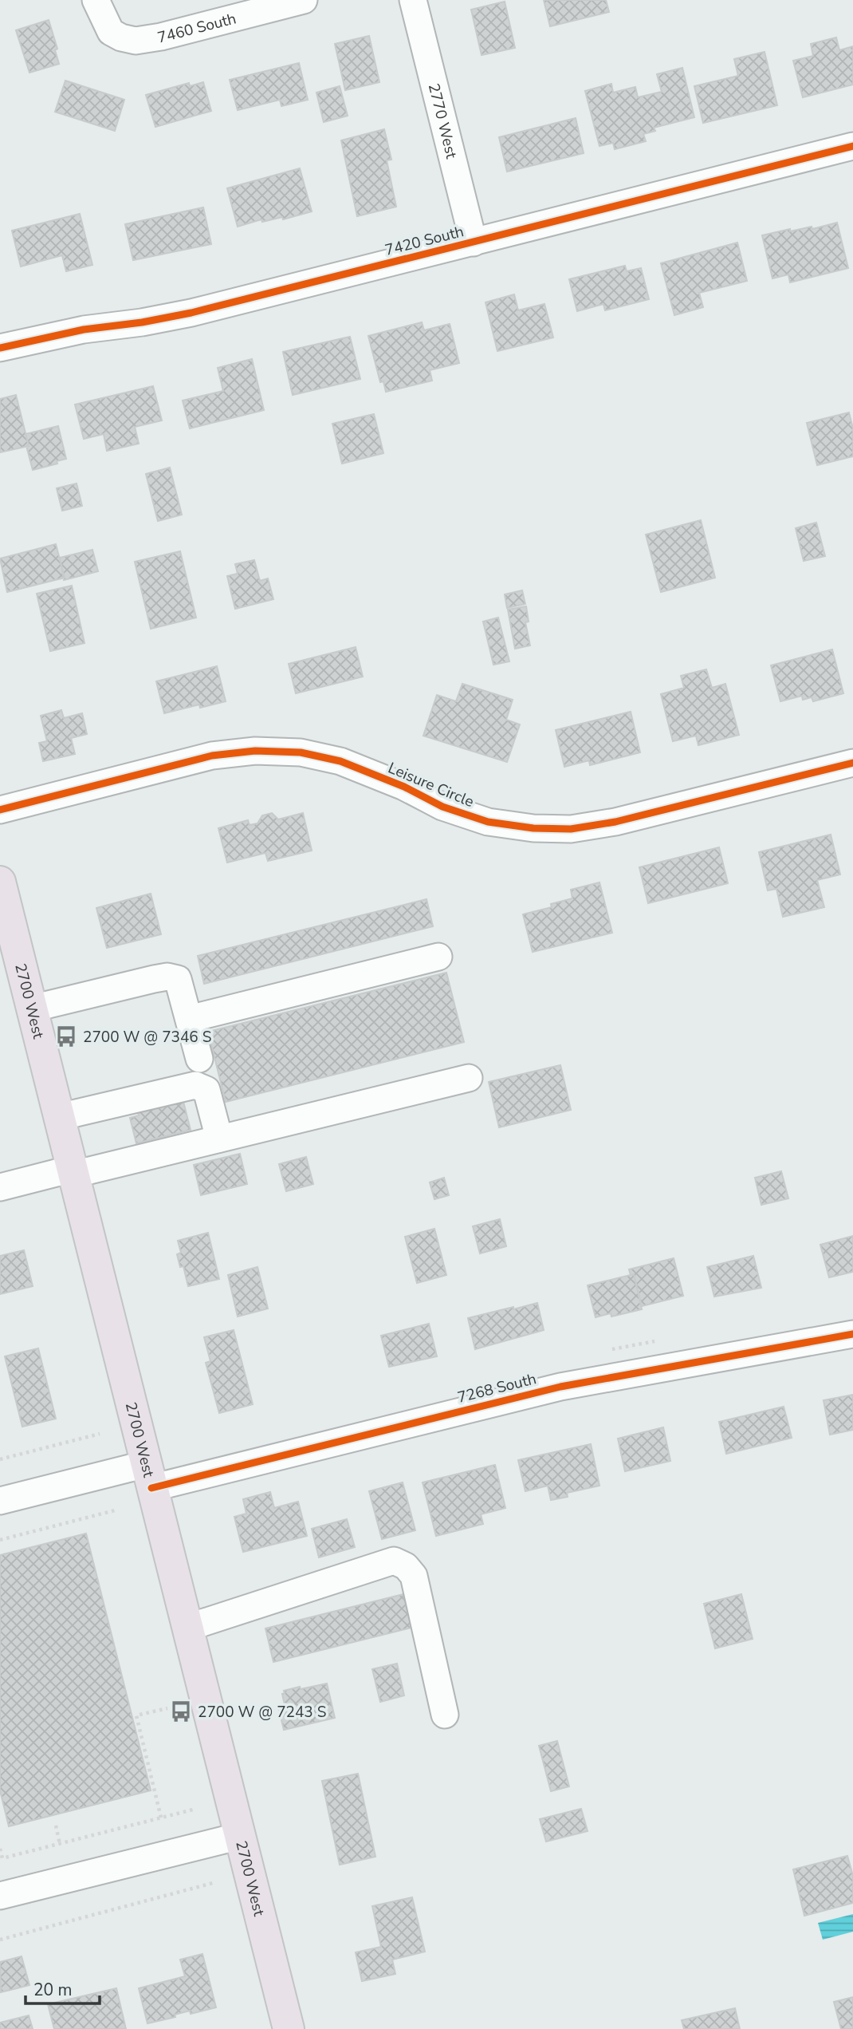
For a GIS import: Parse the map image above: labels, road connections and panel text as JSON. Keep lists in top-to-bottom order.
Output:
{
  "streets": {
    "main road": ["2700 West"],
    "street": [
      "7460 South",
      "2770 West",
      "7420 South",
      "Leisure Circle",
      "7268 South"
    ]
  },
  "crossings": [
    ["2770 West", "7420 South"],
    ["2700 West", "7268 South"]
  ],
  "places": {
    "bus stop": ["2700 W @ 7346 S", "2700 W @ 7243 S"]
  },
  "scale_bar": "20 m"
}
